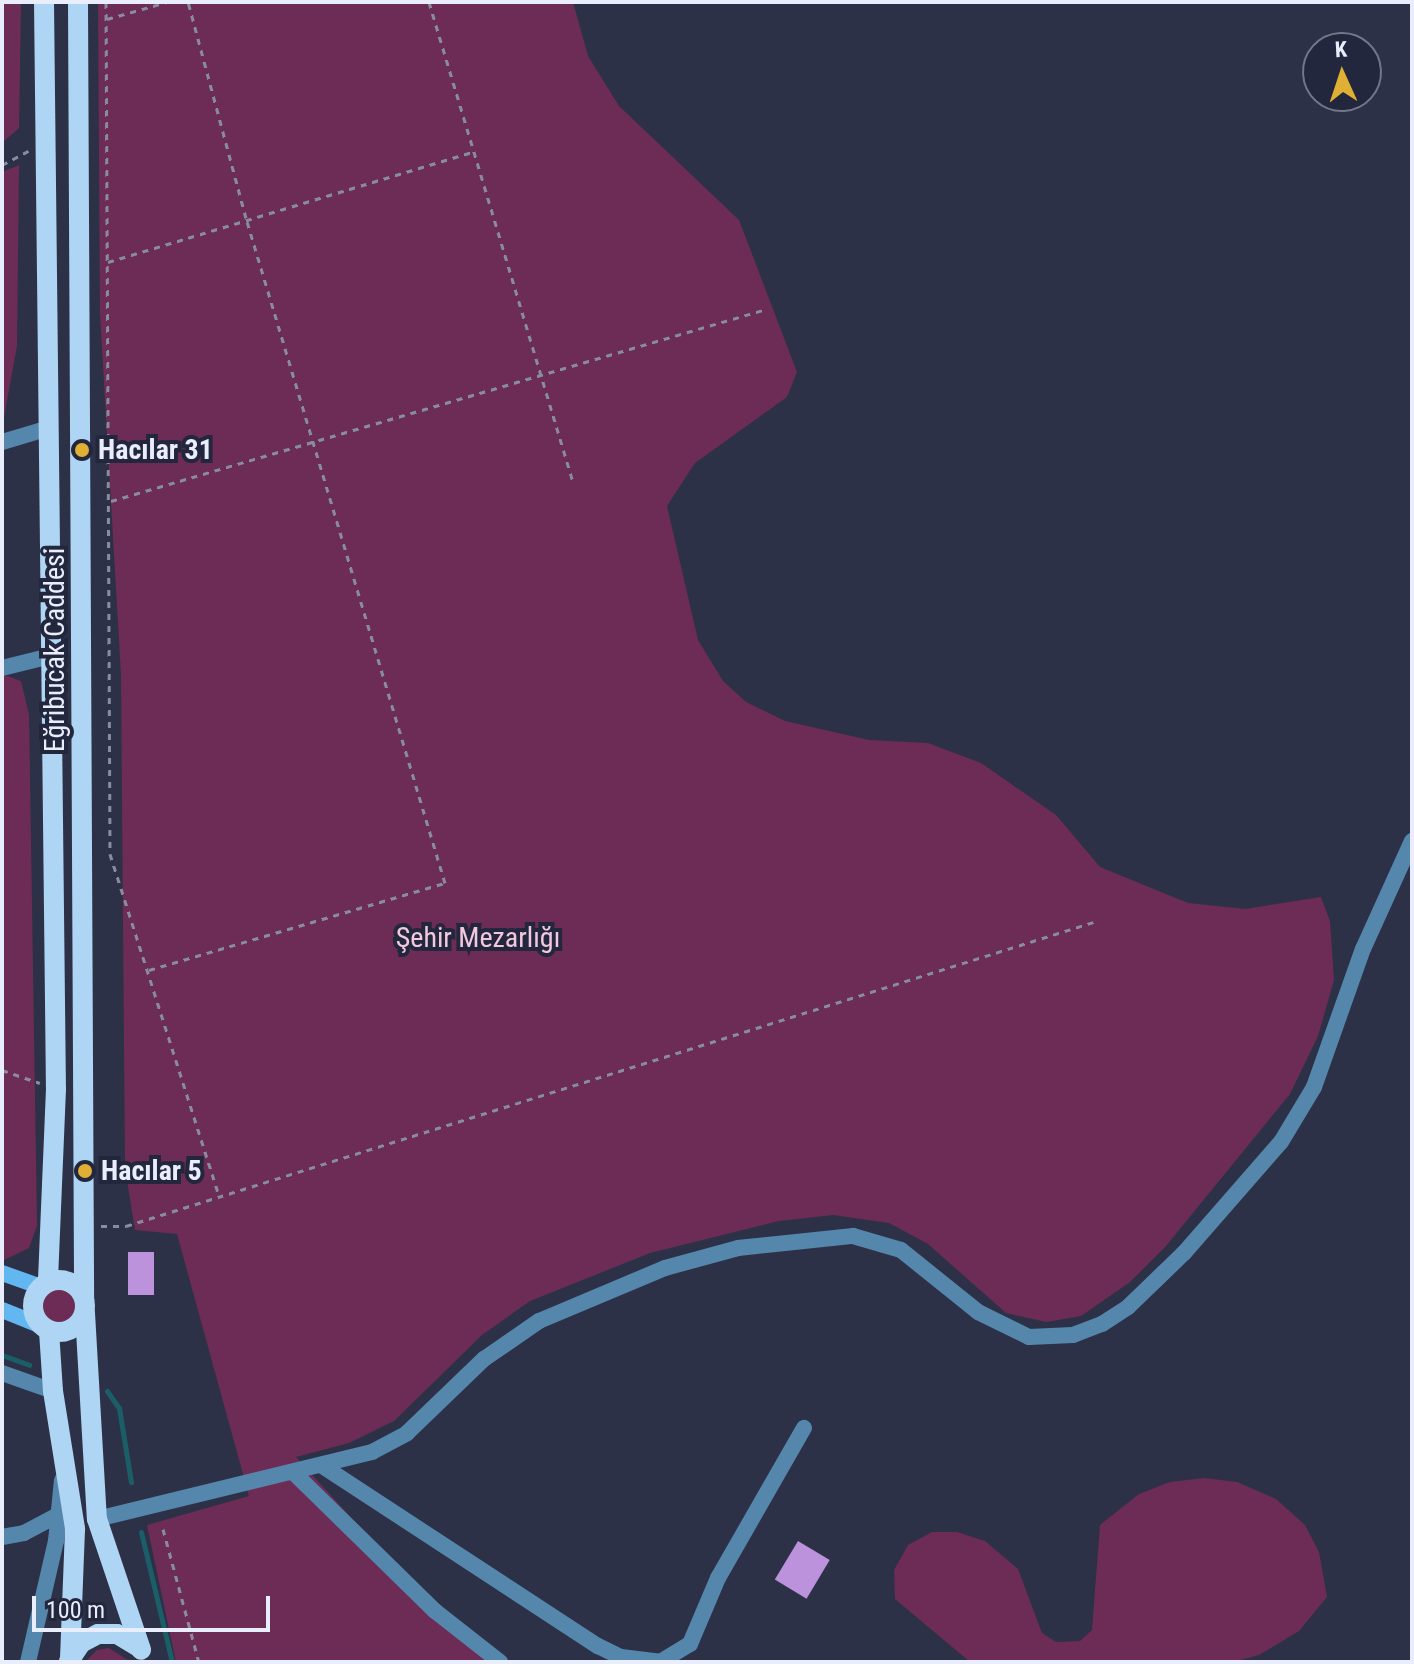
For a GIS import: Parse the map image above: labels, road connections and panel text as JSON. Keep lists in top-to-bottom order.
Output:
{
  "streets": {
    "main road": ["Eğribucak Caddesi"]
  },
  "parks": ["Şehir Mezarlığı"],
  "places": ["Hacılar 31", "Hacılar 5"],
  "scale_bar": "100 m",
  "north": "top"
}
